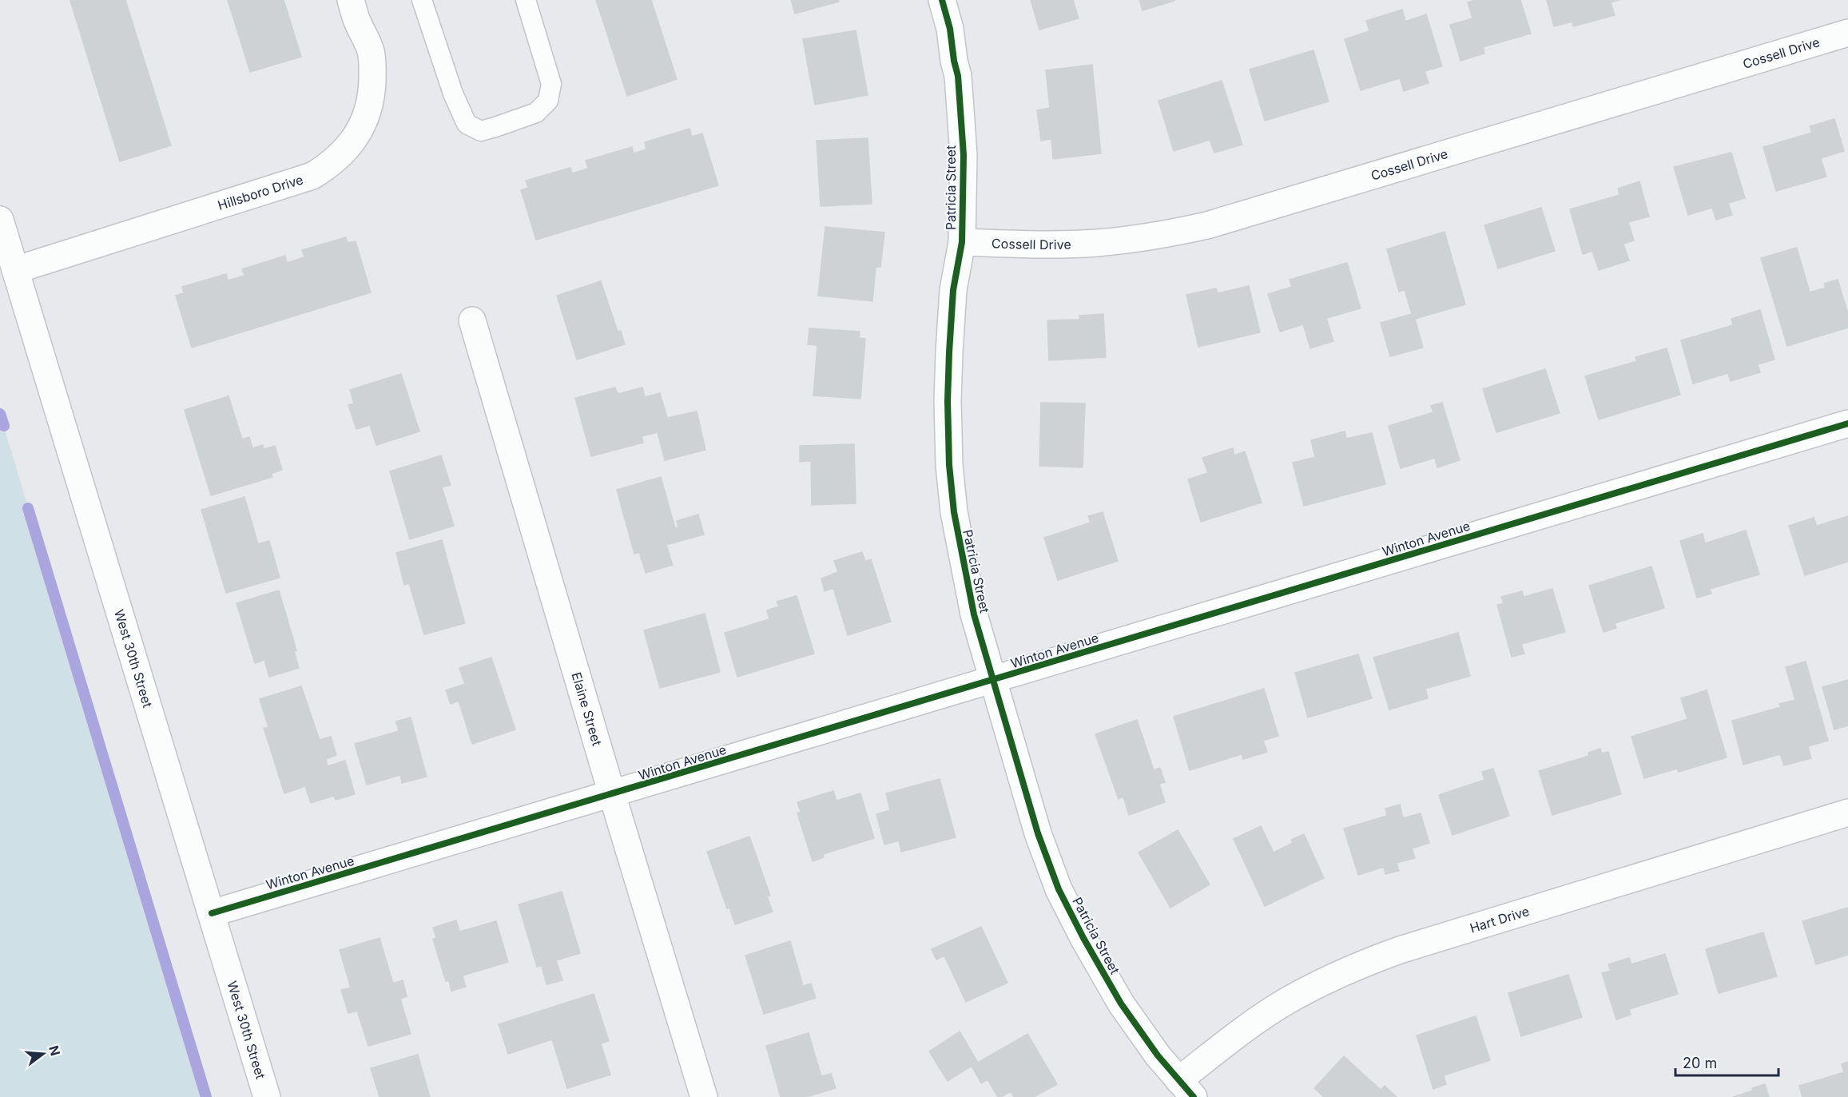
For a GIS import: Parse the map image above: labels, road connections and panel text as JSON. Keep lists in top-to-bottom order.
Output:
{
  "streets": {
    "street": [
      "Cossell Drive",
      "Patricia Street",
      "Hillsboro Drive",
      "Winton Avenue",
      "West 30th Street",
      "Elaine Street",
      "Hart Drive"
    ]
  },
  "crossings": [
    ["Cossell Drive", "Patricia Street"],
    ["Patricia Street", "Winton Avenue"],
    ["Patricia Street", "Hart Drive"],
    ["Hillsboro Drive", "West 30th Street"],
    ["Winton Avenue", "West 30th Street"],
    ["Winton Avenue", "Elaine Street"]
  ],
  "scale_bar": "20 m",
  "north": "right"
}
